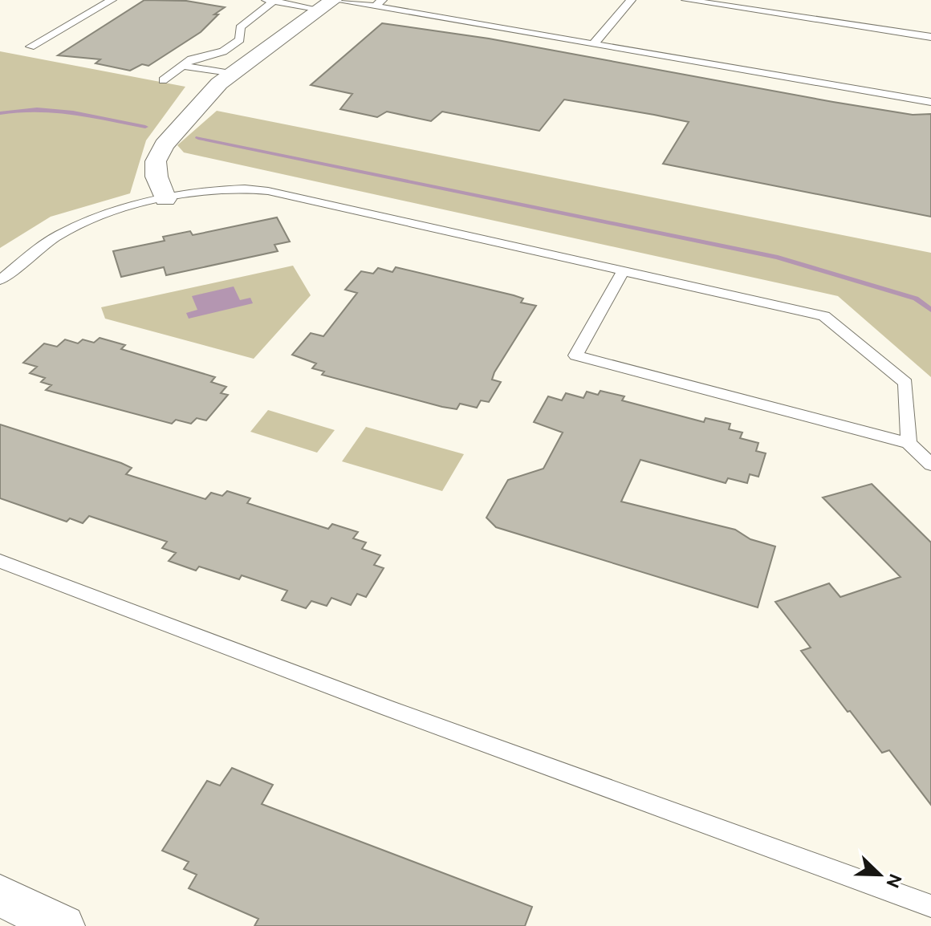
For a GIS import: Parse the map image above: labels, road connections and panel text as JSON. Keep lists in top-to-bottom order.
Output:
{
  "north": "bottom right"
}
